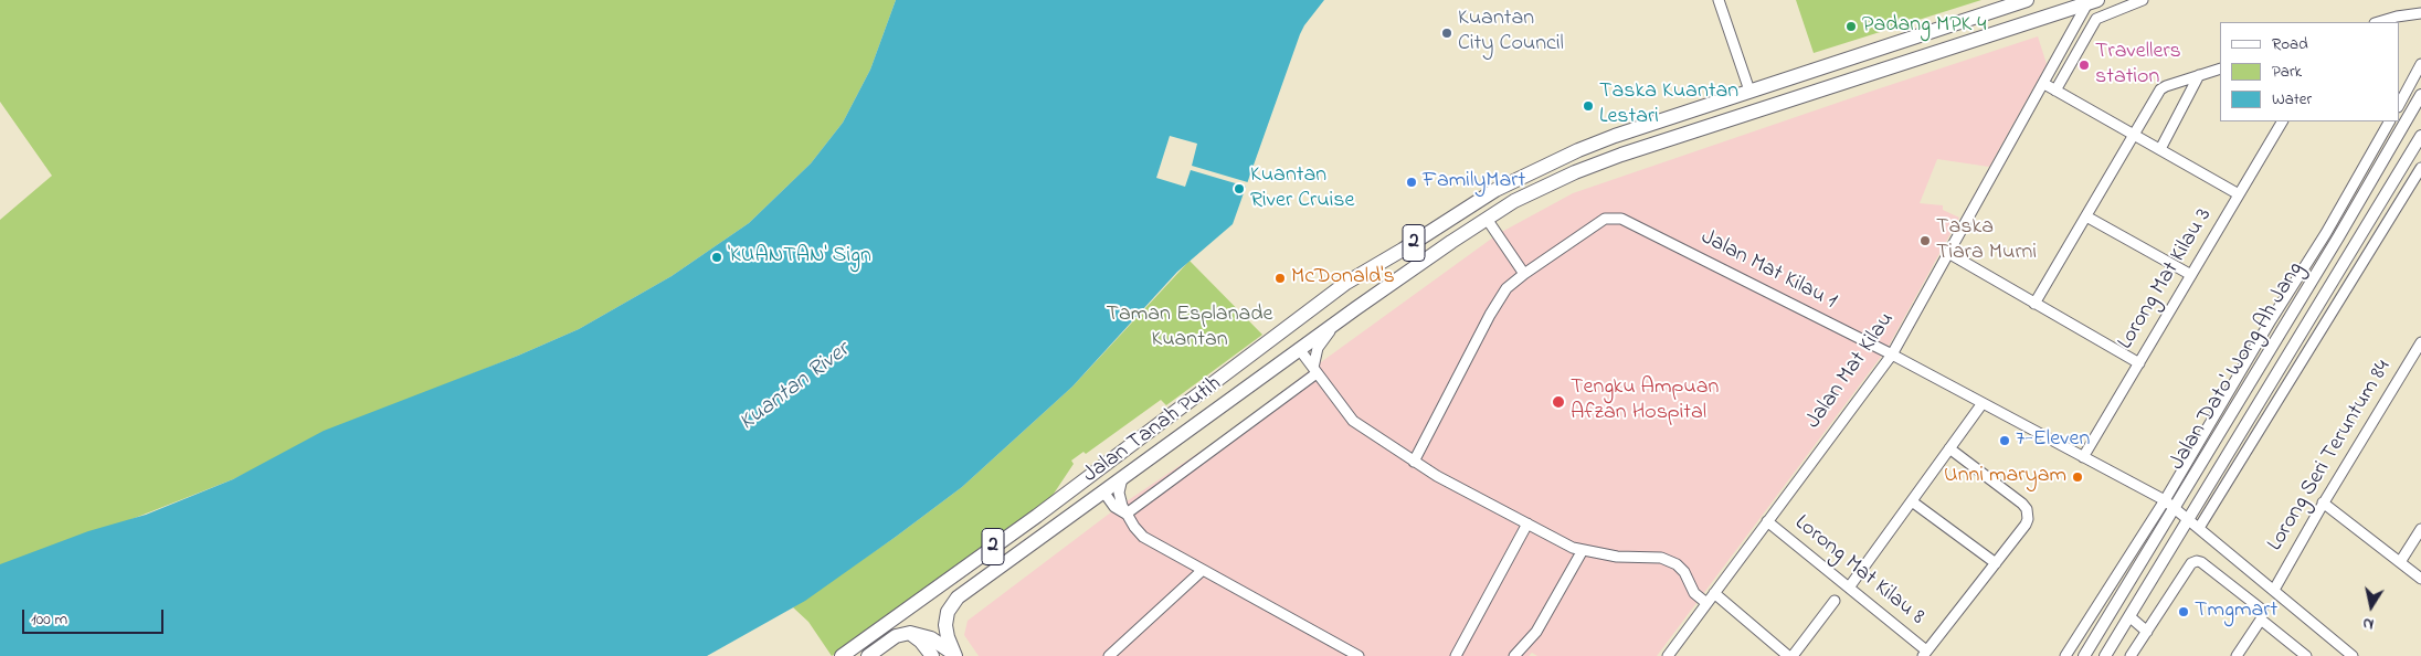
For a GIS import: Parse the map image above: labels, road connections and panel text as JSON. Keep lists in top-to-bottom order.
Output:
{
  "streets": {
    "highway": ["2", "Jalan Tanah Putih"],
    "main road": ["Jalan Dato' Wong Ah Jang"],
    "street": [
      "Jalan Mat Kilau 1",
      "Lorong Mat Kilau 3",
      "Jalan Mat Kilau",
      "Lorong Seri Teruntum 84",
      "Lorong Mat Kilau 8"
    ]
  },
  "crossings": [
    ["Jalan Mat Kilau 1", "Lorong Mat Kilau 3"],
    ["Jalan Mat Kilau 1", "Jalan Dato' Wong Ah Jang"],
    ["Jalan Mat Kilau 1", "Jalan Mat Kilau"],
    ["Jalan Mat Kilau 1", "Lorong Seri Teruntum 84"],
    ["Jalan Mat Kilau", "Jalan Tanah Putih"],
    ["Jalan Mat Kilau", "Lorong Mat Kilau 8"]
  ],
  "water": ["Kuantan River"],
  "parks": ["Taman Esplanade Kuantan"],
  "places": [
    "Padang MPK 4",
    "Kuantan City Council",
    "Travellers station",
    "Taska Kuantan Lestari",
    "FamilyMart",
    "Kuantan River Cruise",
    "Taska Tiara Murni",
    "'KUANTAN' Sign",
    "McDonald's",
    "Tengku Ampuan Afzan Hospital",
    "7-Eleven",
    "Unni maryam",
    "Tmgmart"
  ],
  "legend": ["Road", "Park", "Water"],
  "scale_bar": "100 m",
  "north": "bottom"
}
